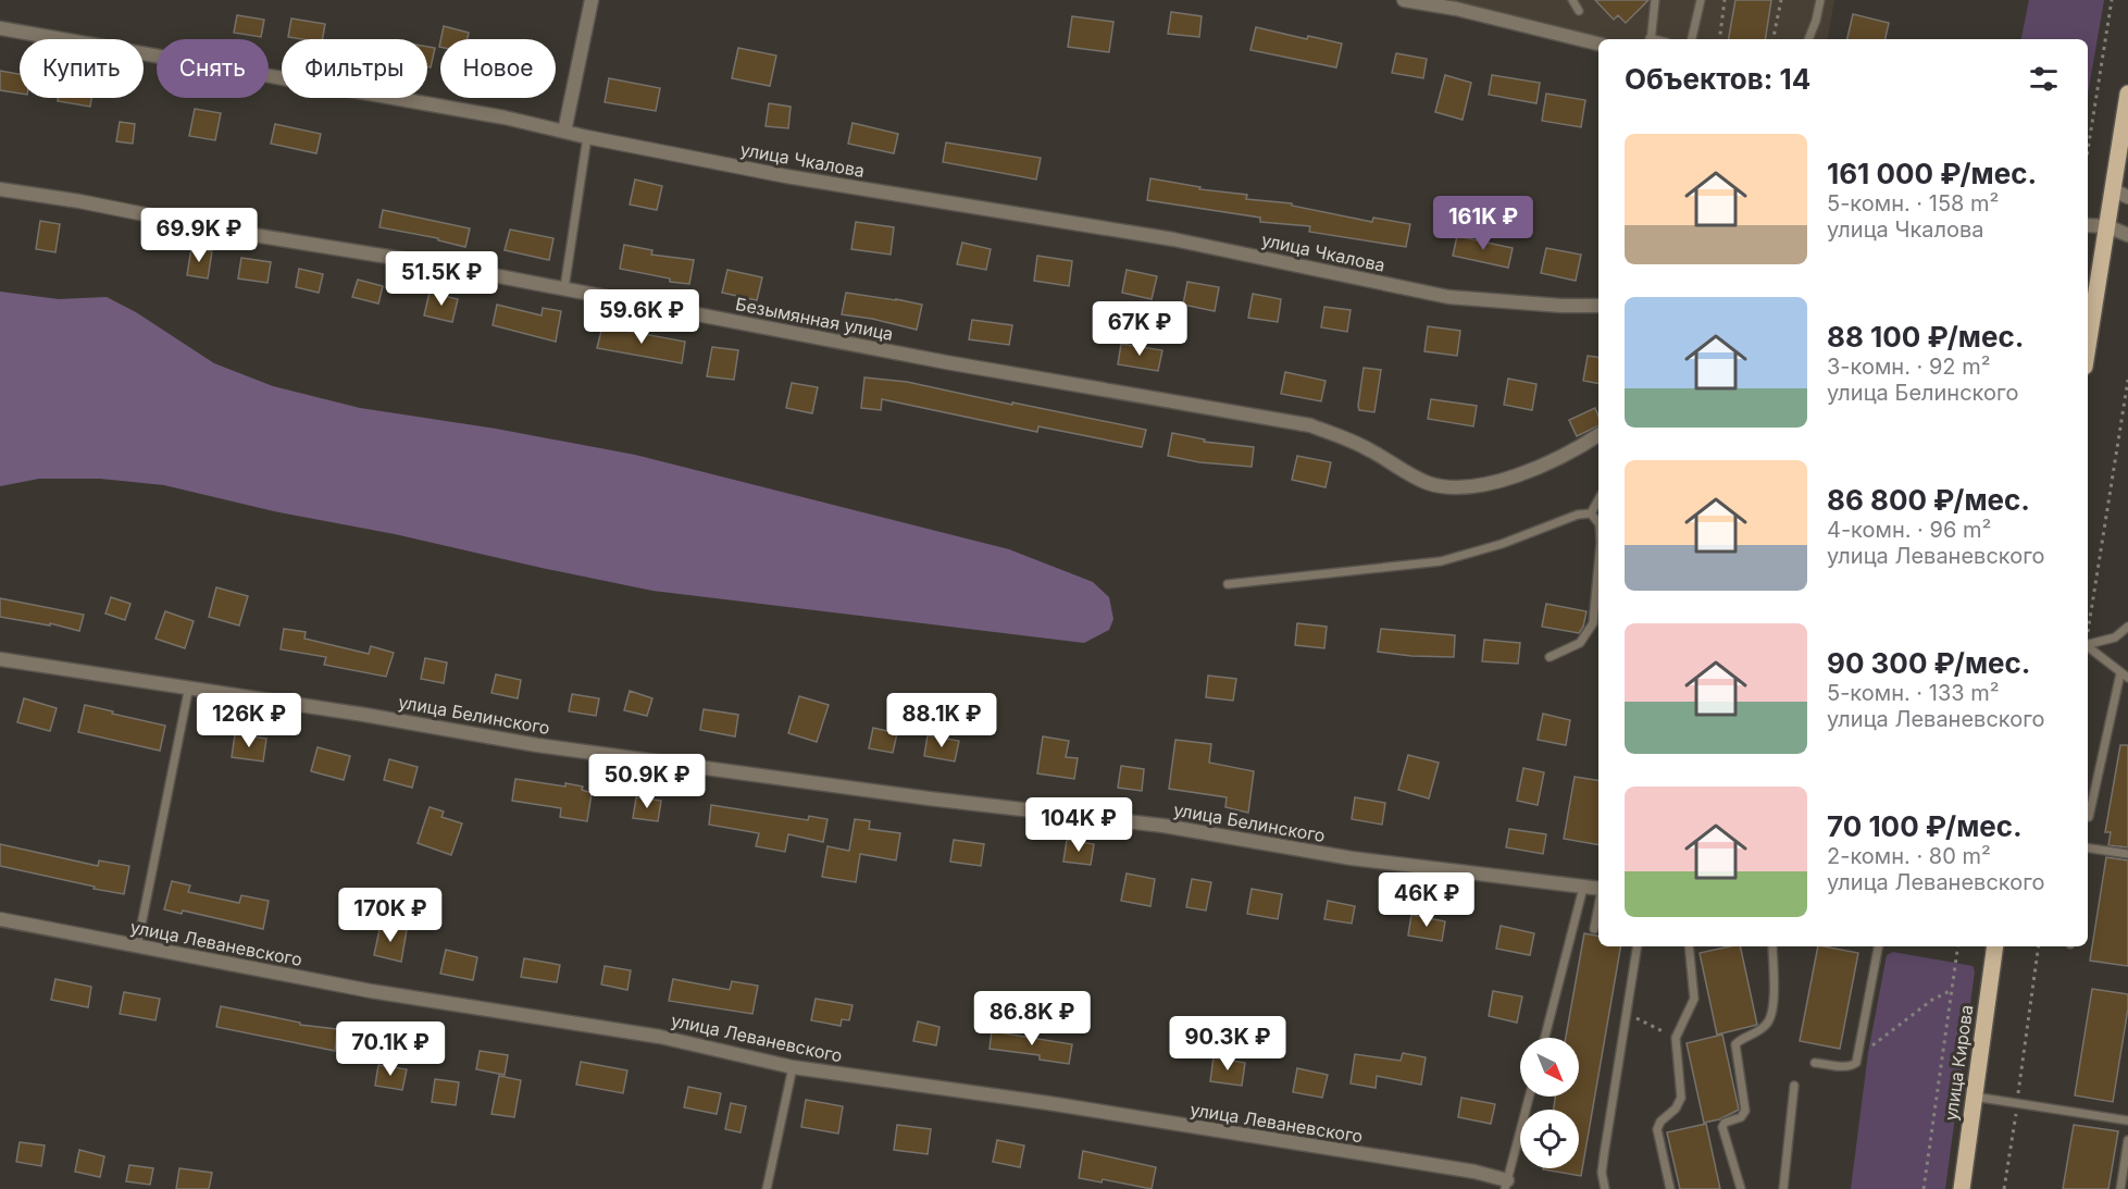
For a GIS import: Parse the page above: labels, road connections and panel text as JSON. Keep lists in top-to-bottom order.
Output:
{
  "streets": {
    "main road": ["улица Кирова"],
    "street": [
      "улица Чкалова",
      "Безымянная улица",
      "улица Белинского",
      "улица Леваневского"
    ]
  },
  "north": "bottom right",
  "page": {
    "chip": [
      "Купить",
      "Снять",
      "Фильтры",
      "Новое"
    ],
    "heading": "Объектов: 14",
    "list": [
      {
        "name": "161 000 ₽/мес.",
        "note": "5-комн. · 158 m² · улица Чкалова"
      },
      {
        "name": "88 100 ₽/мес.",
        "note": "3-комн. · 92 m² · улица Белинского"
      },
      {
        "name": "86 800 ₽/мес.",
        "note": "4-комн. · 96 m² · улица Леваневского"
      },
      {
        "name": "90 300 ₽/мес.",
        "note": "5-комн. · 133 m² · улица Леваневского"
      },
      {
        "name": "70 100 ₽/мес.",
        "note": "2-комн. · 80 m² · улица Леваневского"
      }
    ],
    "price": [
      "161K ₽",
      "69.9K ₽",
      "51.5K ₽",
      "59.6K ₽",
      "67K ₽",
      "126K ₽",
      "88.1K ₽",
      "50.9K ₽",
      "104K ₽",
      "46K ₽",
      "170K ₽",
      "86.8K ₽",
      "90.3K ₽",
      "70.1K ₽"
    ]
  }
}
